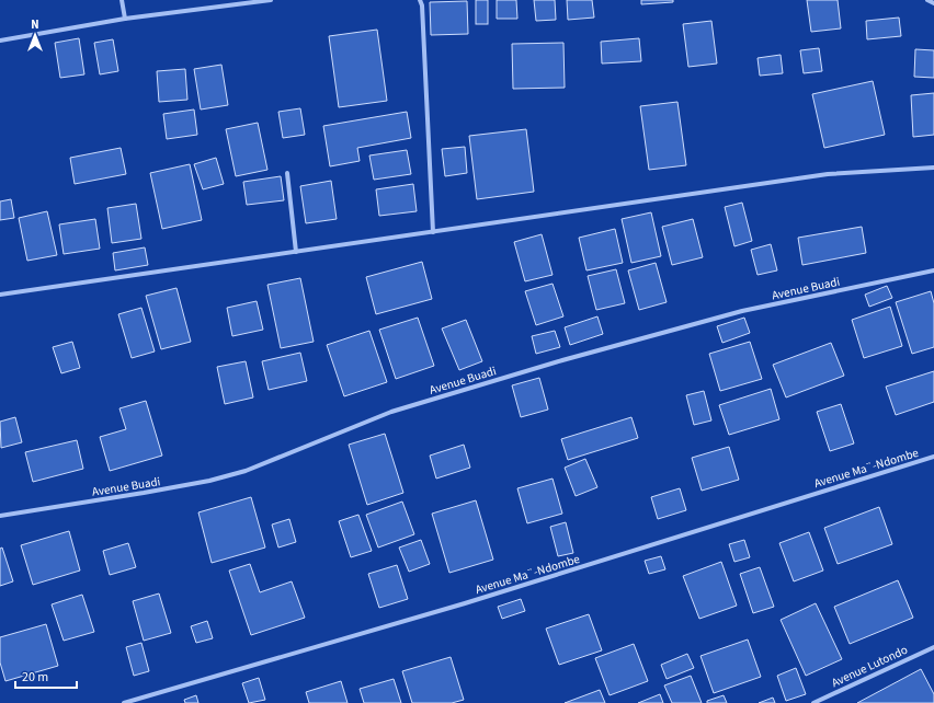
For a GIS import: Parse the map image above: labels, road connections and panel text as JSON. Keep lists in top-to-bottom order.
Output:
{
  "streets": {
    "street": ["Avenue Buadi", "Avenue Ma¨-Ndombe", "Avenue Lutondo"]
  },
  "scale_bar": "20 m",
  "north": "top"
}
